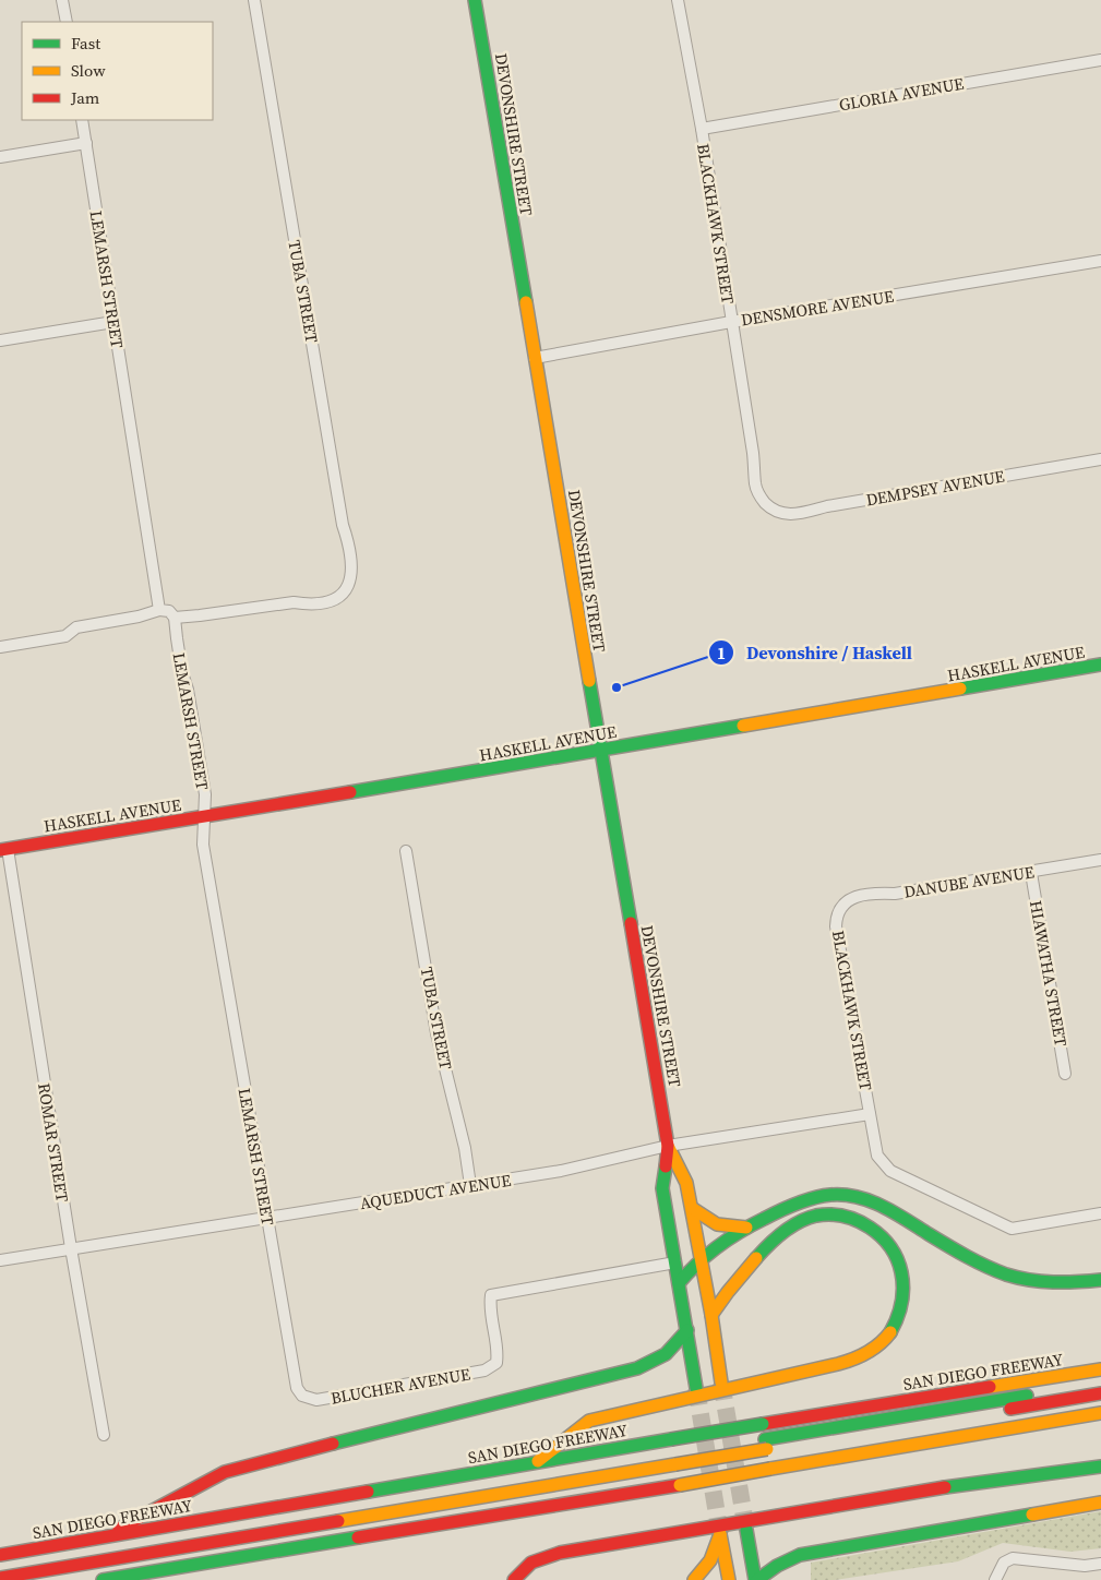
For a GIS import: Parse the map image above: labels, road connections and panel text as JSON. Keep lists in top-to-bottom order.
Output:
{
  "streets": {
    "main road": ["DEVONSHIRE STREET", "HASKELL AVENUE", "SAN DIEGO FREEWAY"],
    "street": [
      "GLORIA AVENUE",
      "BLACKHAWK STREET",
      "LEMARSH STREET",
      "TUBA STREET",
      "DENSMORE AVENUE",
      "DEMPSEY AVENUE",
      "DANUBE AVENUE",
      "HIAWATHA STREET",
      "ROMAR STREET",
      "AQUEDUCT AVENUE",
      "BLUCHER AVENUE"
    ]
  },
  "crossings": [
    ["GLORIA AVENUE", "BLACKHAWK STREET"],
    ["DEVONSHIRE STREET", "DENSMORE AVENUE"],
    ["DEVONSHIRE STREET", "HASKELL AVENUE"],
    ["DEVONSHIRE STREET", "AQUEDUCT AVENUE"],
    ["DEVONSHIRE STREET", "BLUCHER AVENUE"],
    ["BLACKHAWK STREET", "DENSMORE AVENUE"],
    ["BLACKHAWK STREET", "DEMPSEY AVENUE"],
    ["BLACKHAWK STREET", "DANUBE AVENUE"],
    ["BLACKHAWK STREET", "AQUEDUCT AVENUE"],
    ["LEMARSH STREET", "TUBA STREET"],
    ["LEMARSH STREET", "HASKELL AVENUE"],
    ["LEMARSH STREET", "AQUEDUCT AVENUE"],
    ["LEMARSH STREET", "BLUCHER AVENUE"],
    ["TUBA STREET", "AQUEDUCT AVENUE"],
    ["HASKELL AVENUE", "ROMAR STREET"],
    ["DANUBE AVENUE", "HIAWATHA STREET"],
    ["ROMAR STREET", "AQUEDUCT AVENUE"]
  ],
  "places": ["Devonshire / Haskell"],
  "legend": ["Fast", "Slow", "Jam"]
}
